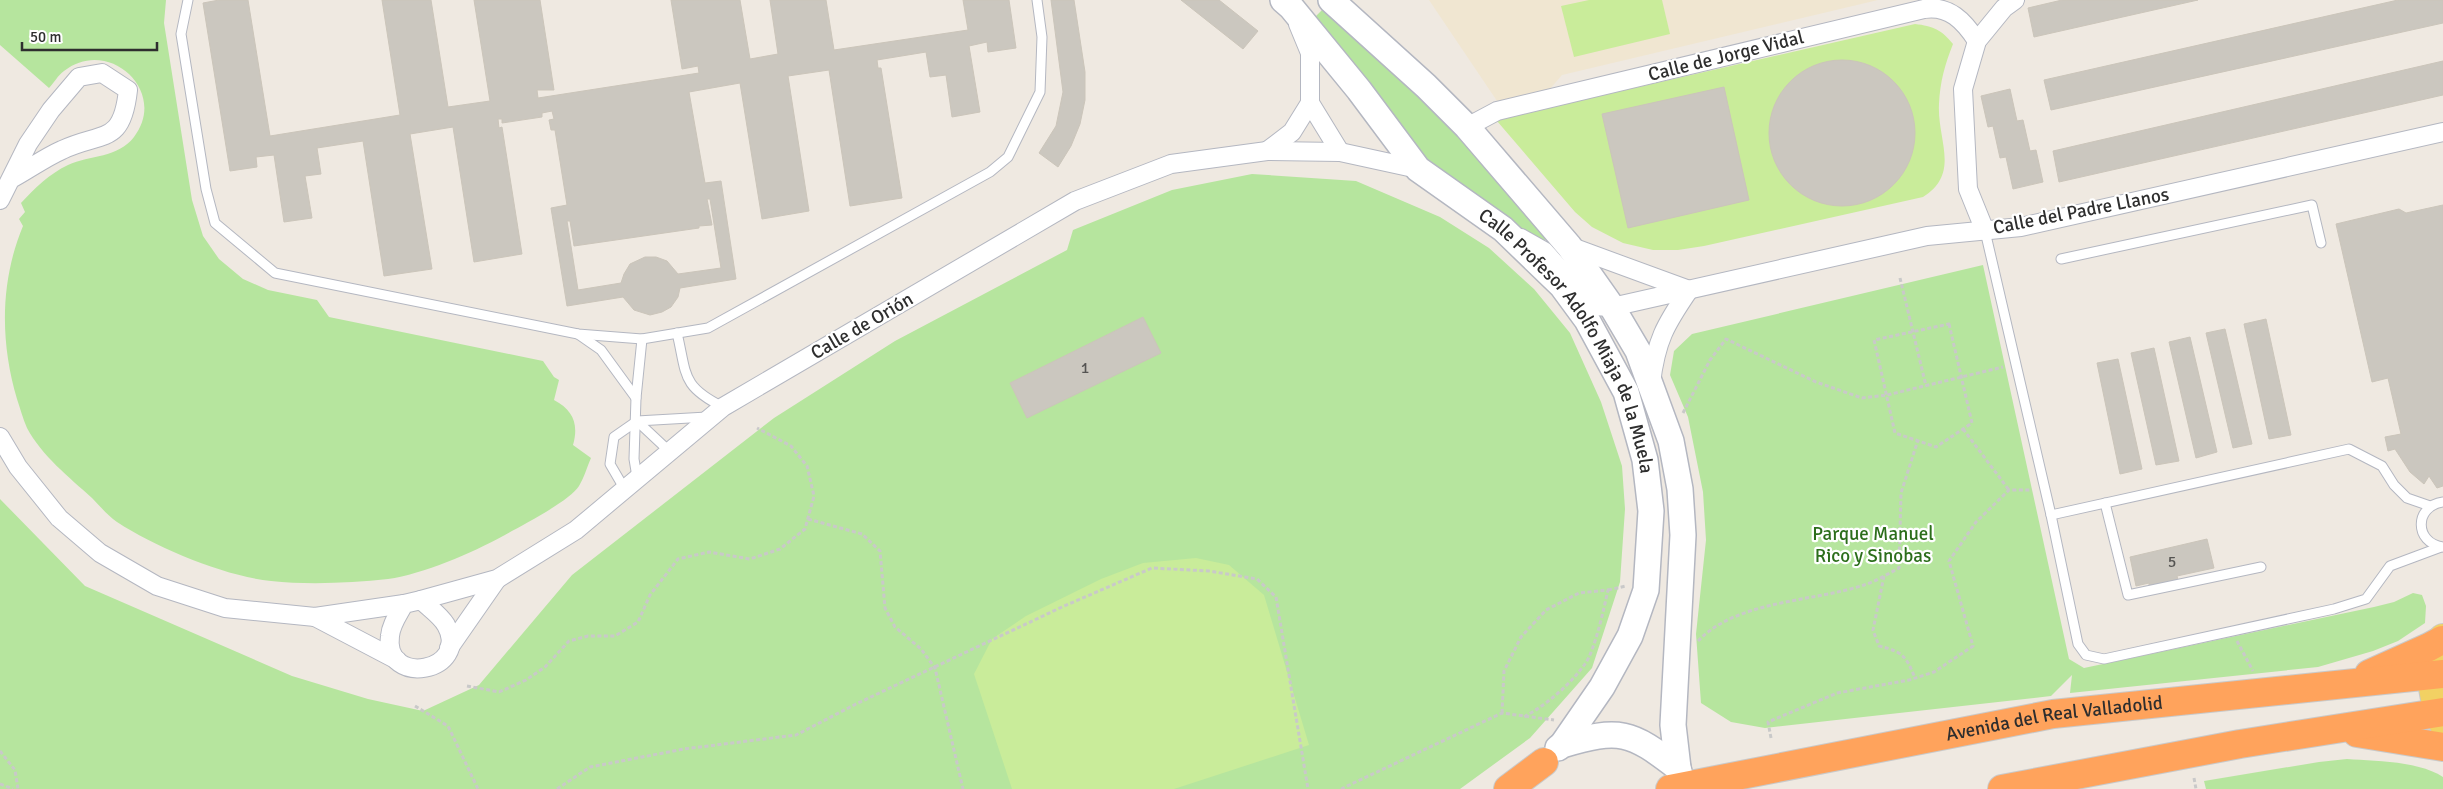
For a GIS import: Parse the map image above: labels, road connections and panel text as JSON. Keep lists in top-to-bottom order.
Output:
{
  "streets": {
    "highway": ["Avenida del Real Valladolid"],
    "street": [
      "Calle de Jorge Vidal",
      "Calle del Padre Llanos",
      "Calle de Orión",
      "Calle Profesor Adolfo Miaja de la Muela"
    ]
  },
  "crossings": [
    ["Calle de Jorge Vidal", "Calle Profesor Adolfo Miaja de la Muela"],
    ["Calle del Padre Llanos", "Calle Profesor Adolfo Miaja de la Muela"],
    ["Calle de Orión", "Calle Profesor Adolfo Miaja de la Muela"],
    ["Calle Profesor Adolfo Miaja de la Muela", "Avenida del Real Valladolid"]
  ],
  "parks": ["Parque Manuel Rico y Sinobas"],
  "house_numbers": ["1", "5"],
  "scale_bar": "50 m"
}
